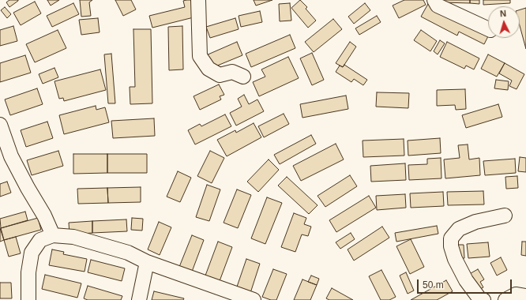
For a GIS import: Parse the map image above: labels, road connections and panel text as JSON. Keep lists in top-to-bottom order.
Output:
{
  "scale_bar": "50 m",
  "north": "top"
}
